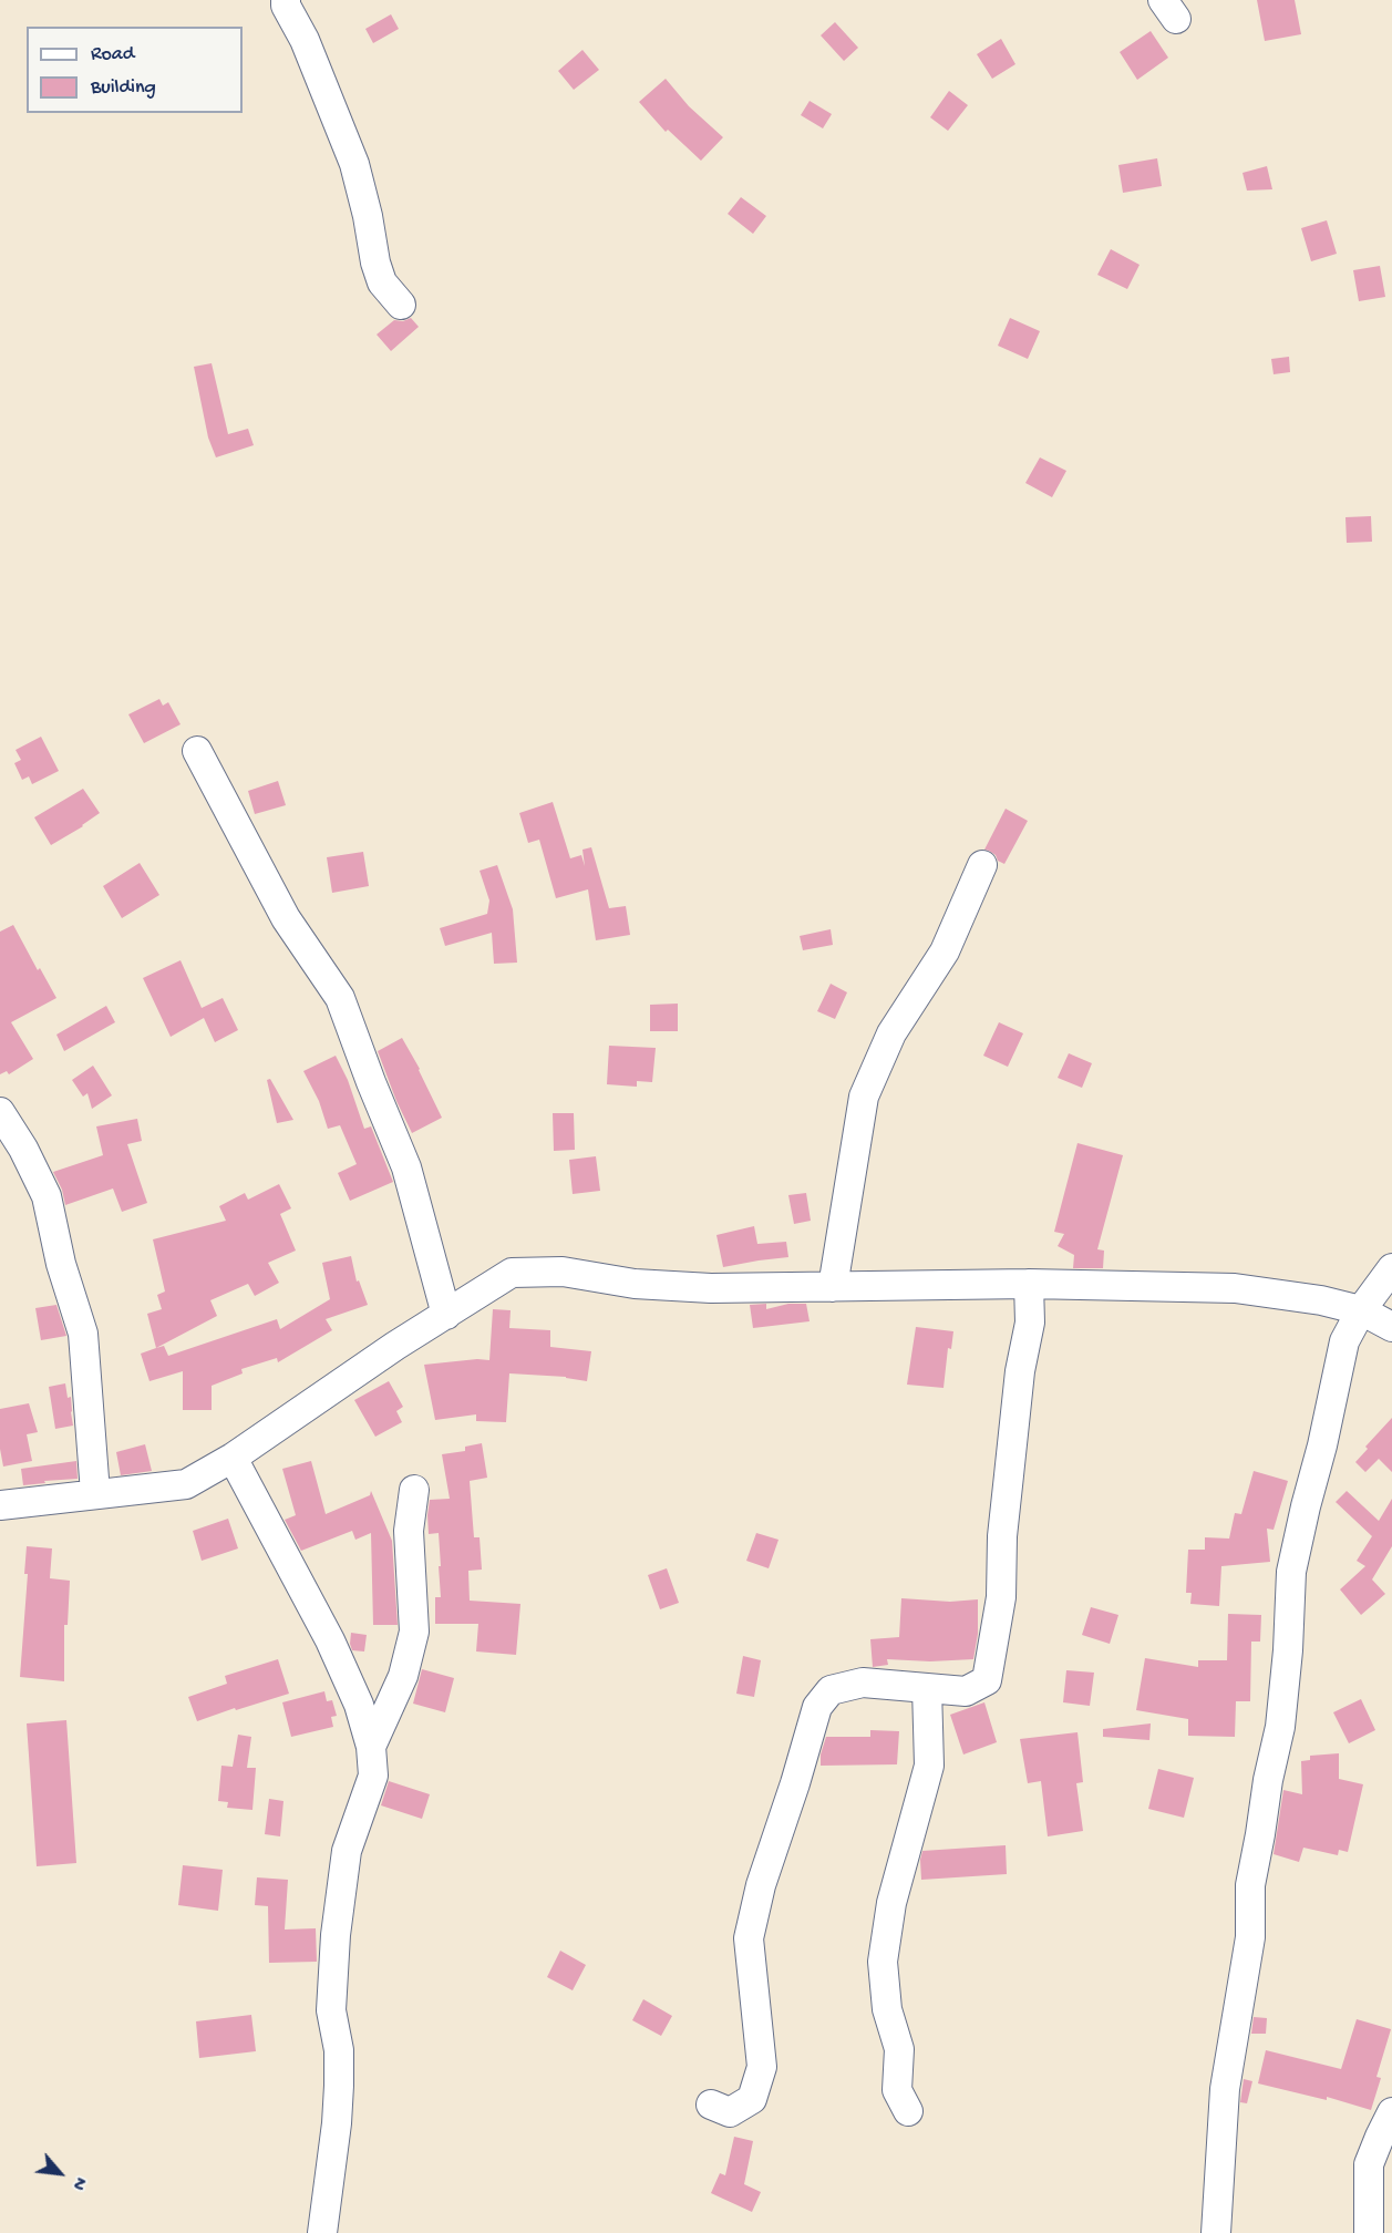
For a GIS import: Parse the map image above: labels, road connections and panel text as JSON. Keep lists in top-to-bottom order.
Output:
{
  "legend": ["Road", "Building"],
  "north": "bottom right"
}
